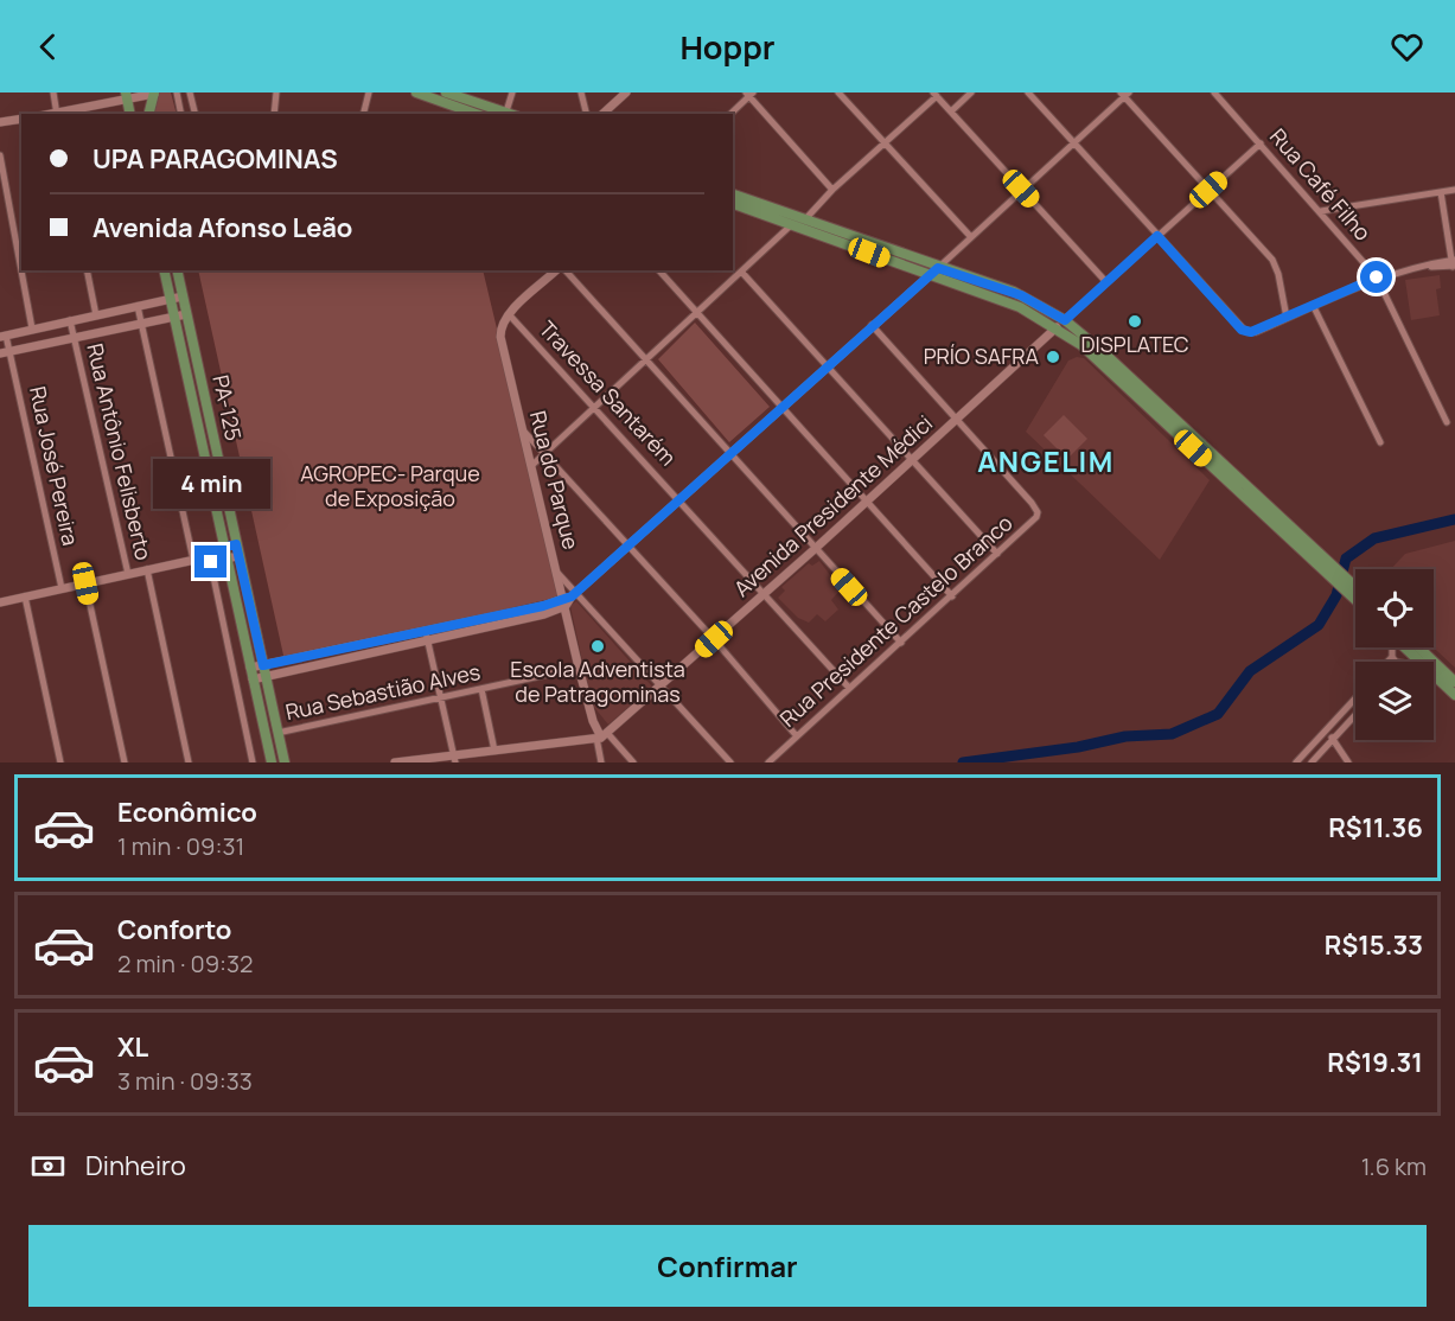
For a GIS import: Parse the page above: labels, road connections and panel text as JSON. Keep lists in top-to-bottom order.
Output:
{
  "streets": {
    "main road": ["PA-125"],
    "street": [
      "Rua Café Filho",
      "Travessa Santarém",
      "Rua Antônio Felisberto",
      "Rua José Pereira",
      "Rua do Parque",
      "Avenida Presidente Médici",
      "Rua Presidente Castelo Branco",
      "Rua Sebastião Alves"
    ]
  },
  "crossings": [
    ["Travessa Santarém", "Rua do Parque"],
    ["Travessa Santarém", "Avenida Presidente Médici"],
    ["Travessa Santarém", "Rua Presidente Castelo Branco"],
    ["PA-125", "Rua Sebastião Alves"],
    ["Rua do Parque", "Avenida Presidente Médici"],
    ["Rua do Parque", "Rua Sebastião Alves"],
    ["Avenida Presidente Médici", "Rua Presidente Castelo Branco"]
  ],
  "districts": ["ANGELIM"],
  "parks": ["AGROPEC- Parque de Exposição"],
  "places": ["DISPLATEC", "PRÍO SAFRA", "Escola Adventista de Patragominas"],
  "page": {
    "header": "Hoppr",
    "banner": ["UPA PARAGOMINAS", "Avenida Afonso Leão"],
    "bubble": "4 min",
    "list": [
      {
        "name": "Econômico",
        "note": "1 min · 09:31",
        "value": "R$11.36"
      },
      {
        "name": "Conforto",
        "note": "2 min · 09:32",
        "value": "R$15.33"
      },
      {
        "name": "XL",
        "note": "3 min · 09:33",
        "value": "R$19.31"
      }
    ],
    "pay": ["Dinheiro", "1.6 km"],
    "buttons": "Confirmar"
  }
}
